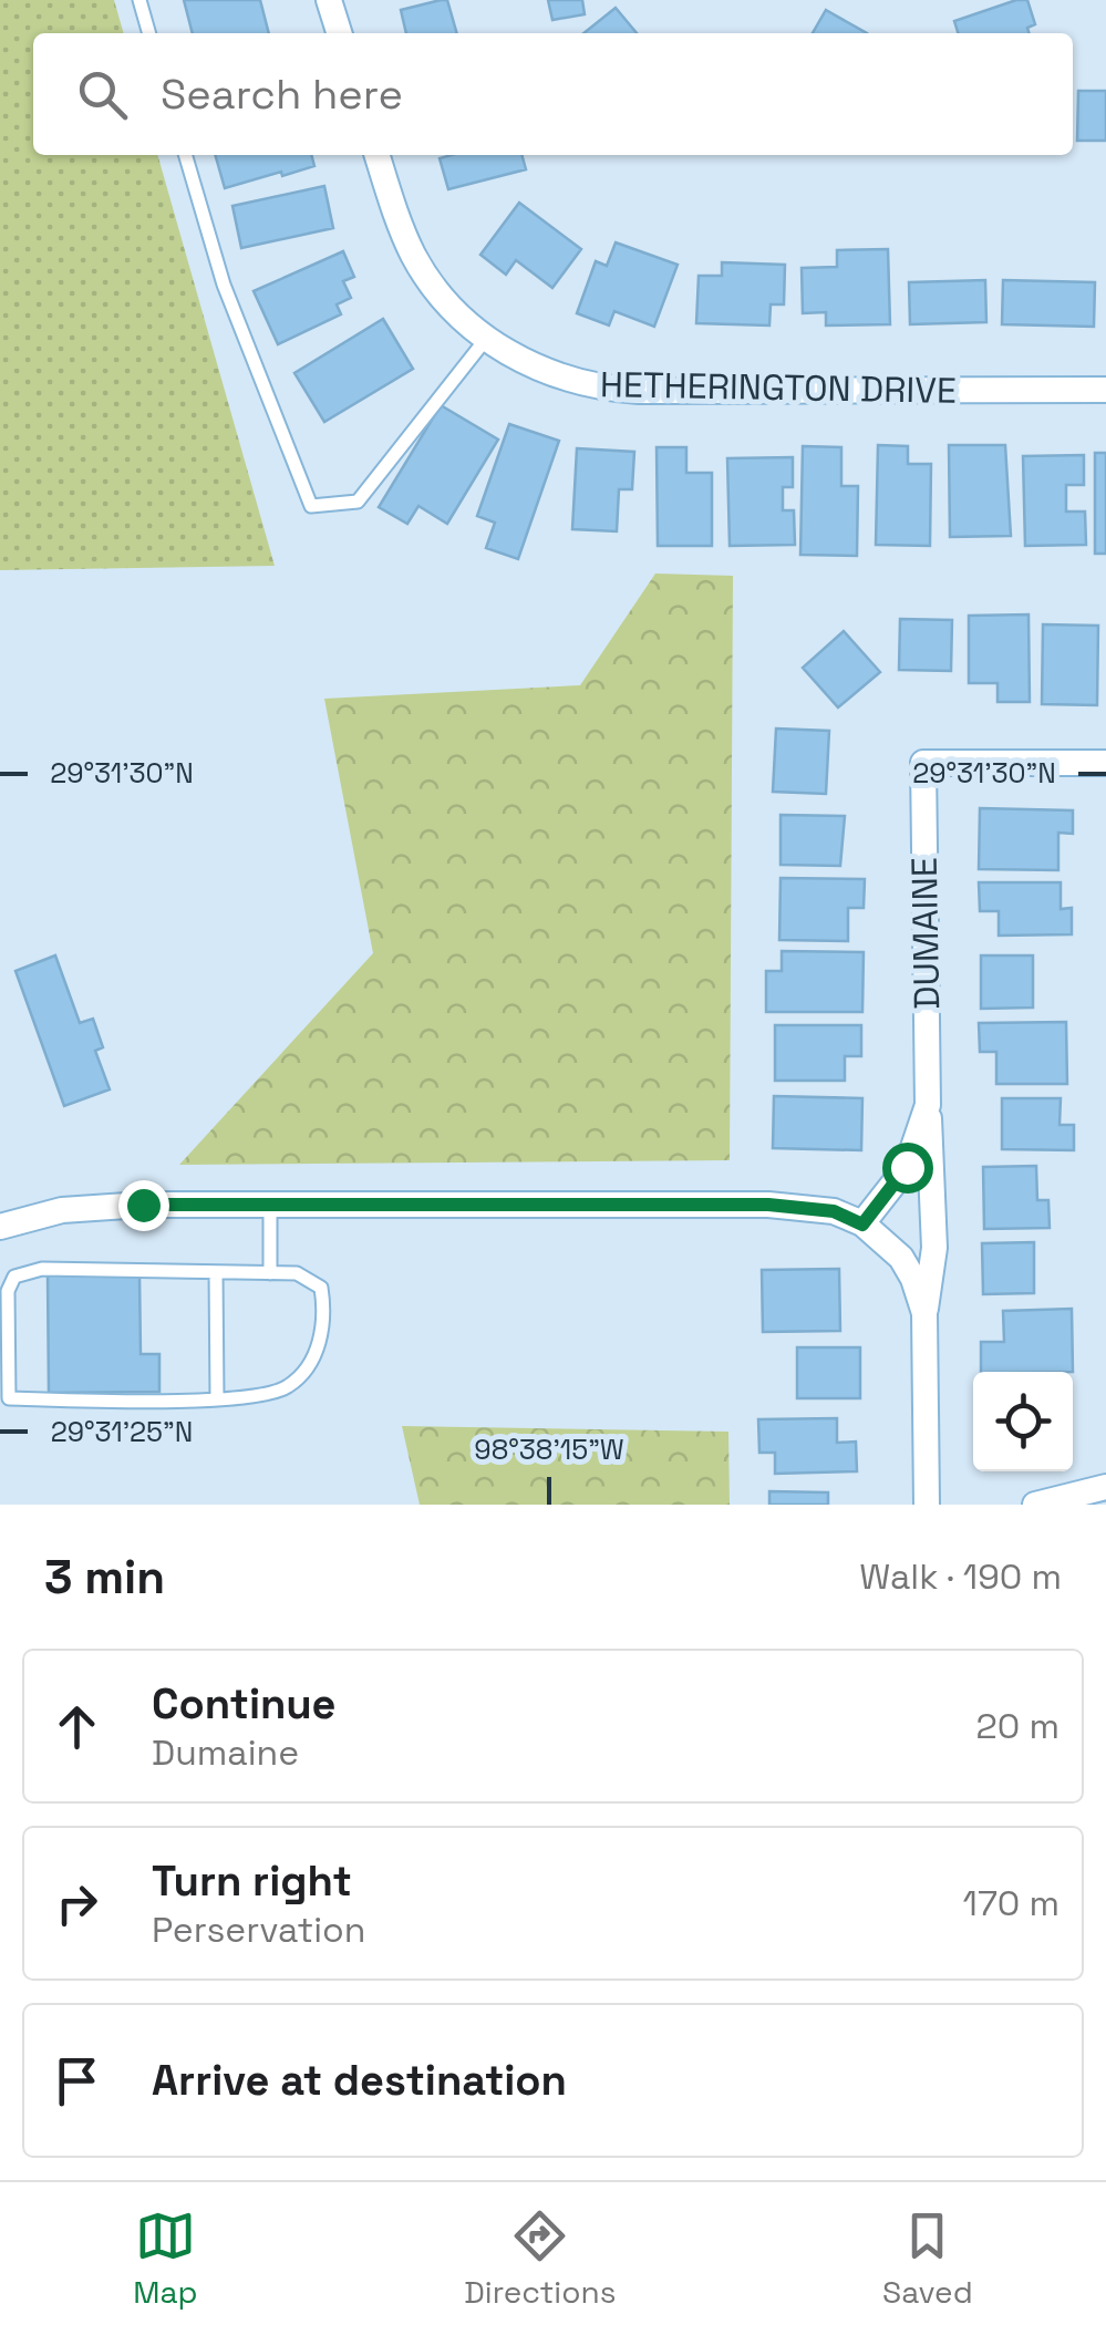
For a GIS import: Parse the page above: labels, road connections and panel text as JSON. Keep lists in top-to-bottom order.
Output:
{
  "streets": {
    "street": ["HETHERINGTON DRIVE", "DUMAINE"]
  },
  "page": {
    "search": "Search here",
    "heading": ["3 min", "Walk · 190 m"],
    "list": [
      ["Continue", "Dumaine", "20 m"],
      ["Turn right", "Perservation", "170 m"],
      "Arrive at destination"
    ],
    "nav": ["Map", "Directions", "Saved"]
  },
  "coordinates": ["29°31'30\"N", "29°31'25\"N", "98°38'15\"W"]
}
